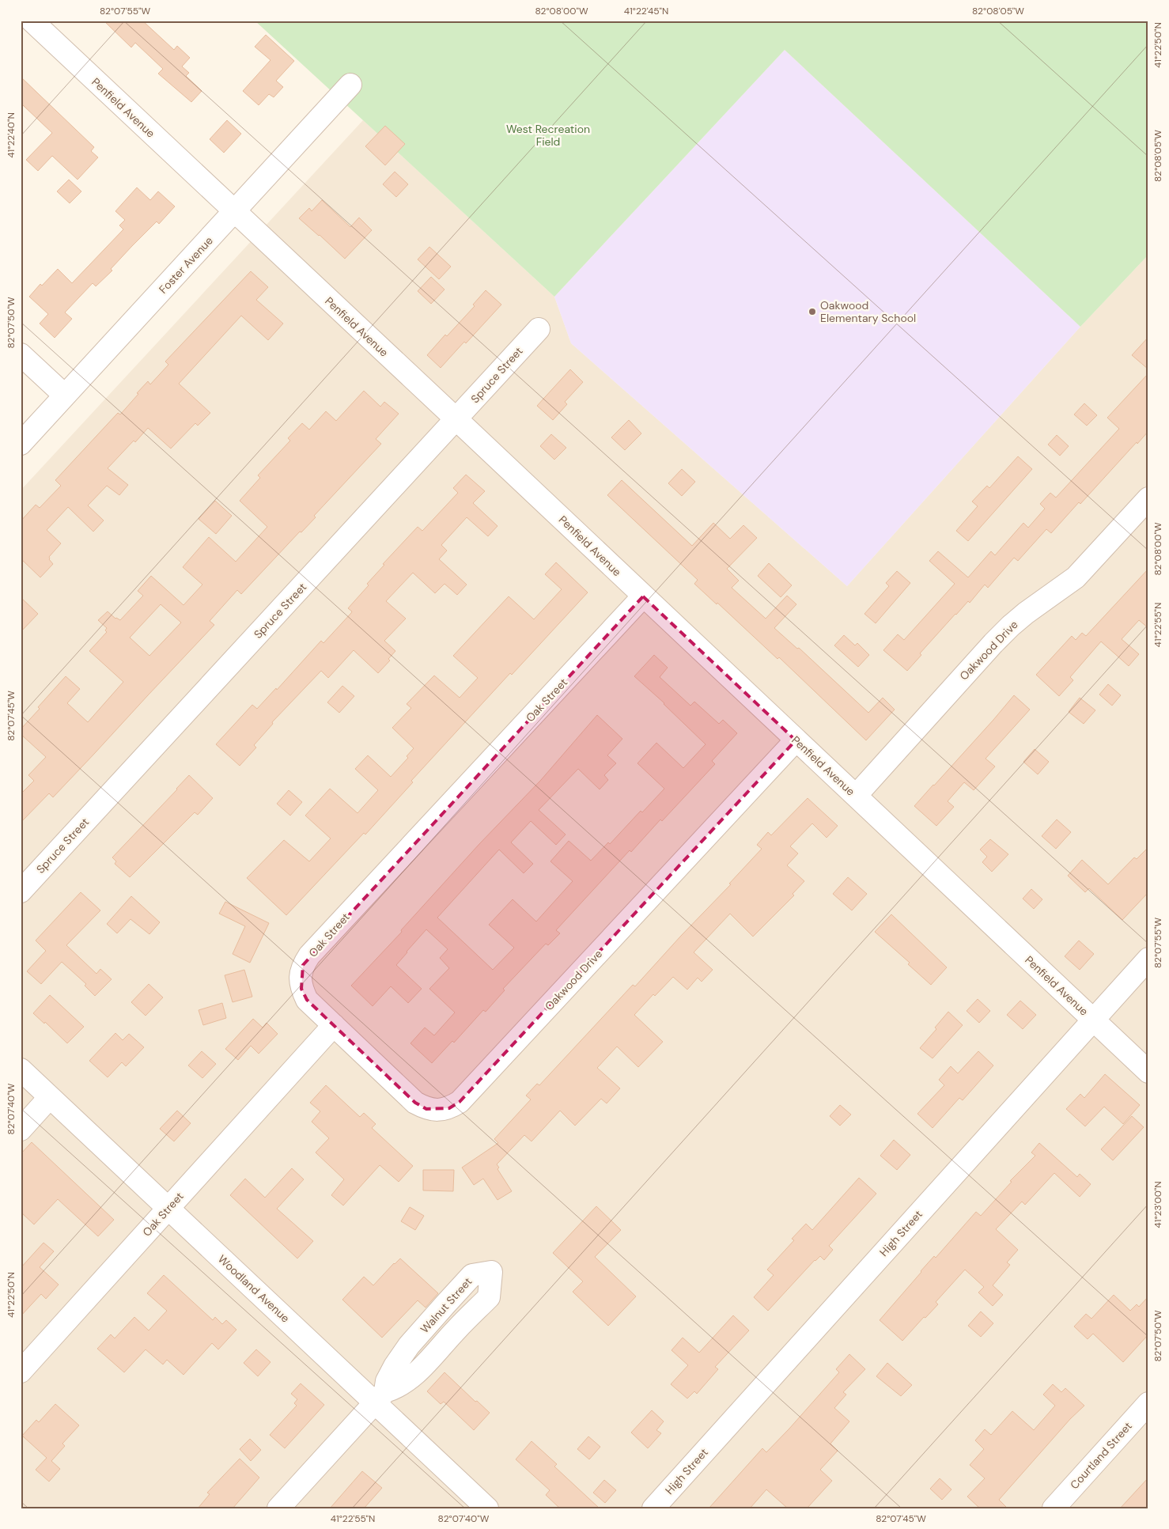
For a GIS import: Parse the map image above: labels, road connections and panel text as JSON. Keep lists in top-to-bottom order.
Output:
{
  "streets": {
    "street": [
      "Penfield Avenue",
      "Foster Avenue",
      "Spruce Street",
      "Oakwood Drive",
      "Oak Street",
      "High Street",
      "Woodland Avenue",
      "Walnut Street",
      "Courtland Street"
    ]
  },
  "crossings": [
    ["Penfield Avenue", "Foster Avenue"],
    ["Penfield Avenue", "Spruce Street"],
    ["Penfield Avenue", "Oakwood Drive"],
    ["Penfield Avenue", "Oak Street"],
    ["Penfield Avenue", "High Street"],
    ["Oakwood Drive", "Oak Street"],
    ["Oak Street", "Woodland Avenue"],
    ["Woodland Avenue", "Walnut Street"]
  ],
  "parks": ["West Recreation Field"],
  "places": ["Oakwood Elementary School"],
  "coordinates": [
    "82°07'55\"W",
    "82°08'00\"W",
    "41°22'45\"N",
    "82°08'05\"W",
    "41°22'50\"N",
    "41°22'40\"N",
    "82°07'50\"W",
    "41°22'55\"N",
    "82°07'45\"W",
    "82°07'40\"W",
    "41°23'00\"N"
  ]
}
